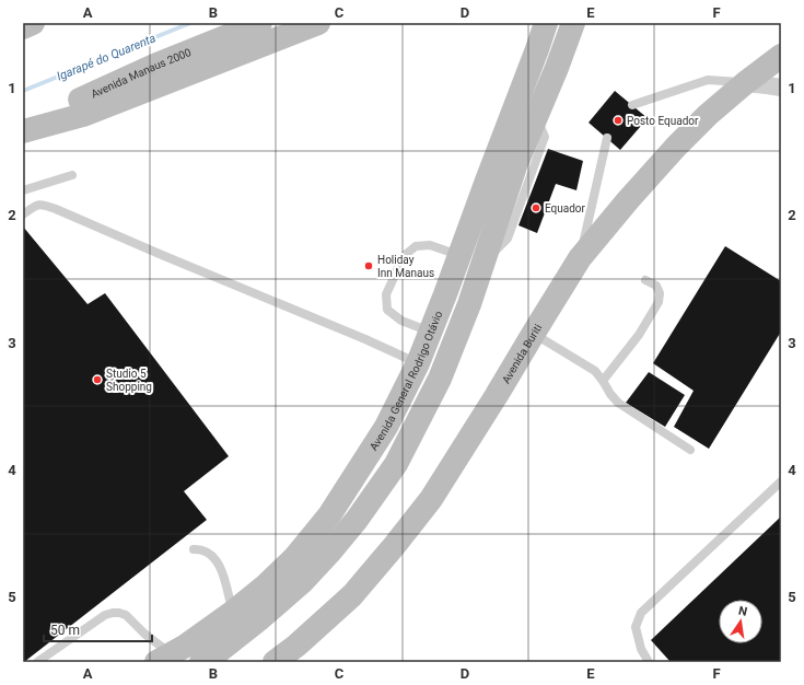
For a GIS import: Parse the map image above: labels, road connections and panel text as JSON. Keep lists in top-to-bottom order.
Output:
{
  "streets": {
    "main road": ["Avenida Manaus 2000", "Avenida Buriti", "Avenida General Rodrigo Otávio"]
  },
  "water": ["Igarapé do Quarenta"],
  "places": [
    "Posto Equador",
    "Equador",
    "Holiday Inn Manaus",
    "Studio 5 Shopping"
  ],
  "scale_bar": "50 m",
  "north": "top",
  "grid": {
    "columns": [
      "A",
      "B",
      "C",
      "D",
      "E",
      "F"
    ],
    "rows": [
      "1",
      "2",
      "3",
      "4",
      "5"
    ]
  }
}
